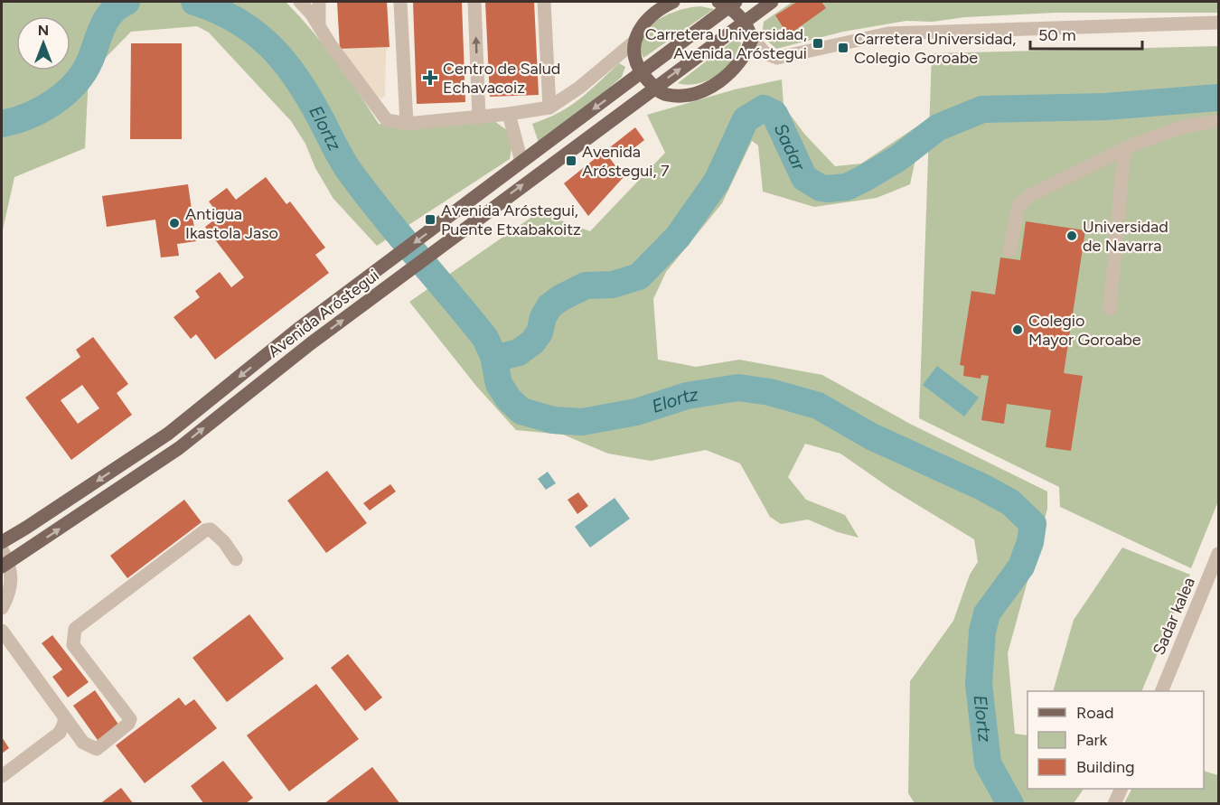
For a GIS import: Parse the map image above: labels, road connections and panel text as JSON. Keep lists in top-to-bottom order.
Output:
{
  "streets": {
    "main road": ["Avenida Aróstegui"],
    "street": ["Sadar kalea"]
  },
  "water": ["Elortz", "Sadar"],
  "places": {
    "transit": [
      "Carretera Universidad, Avenida Aróstegui",
      "Carretera Universidad, Colegio Goroabe",
      "Avenida Aróstegui, 7",
      "Avenida Aróstegui, Puente Etxabakoitz"
    ],
    "health": ["Centro de Salud Echavacoiz"],
    "other": ["Antigua Ikastola Jaso", "Universidad de Navarra", "Colegio Mayor Goroabe"]
  },
  "legend": ["Road", "Park", "Building"],
  "scale_bar": "50 m",
  "north": "top"
}
